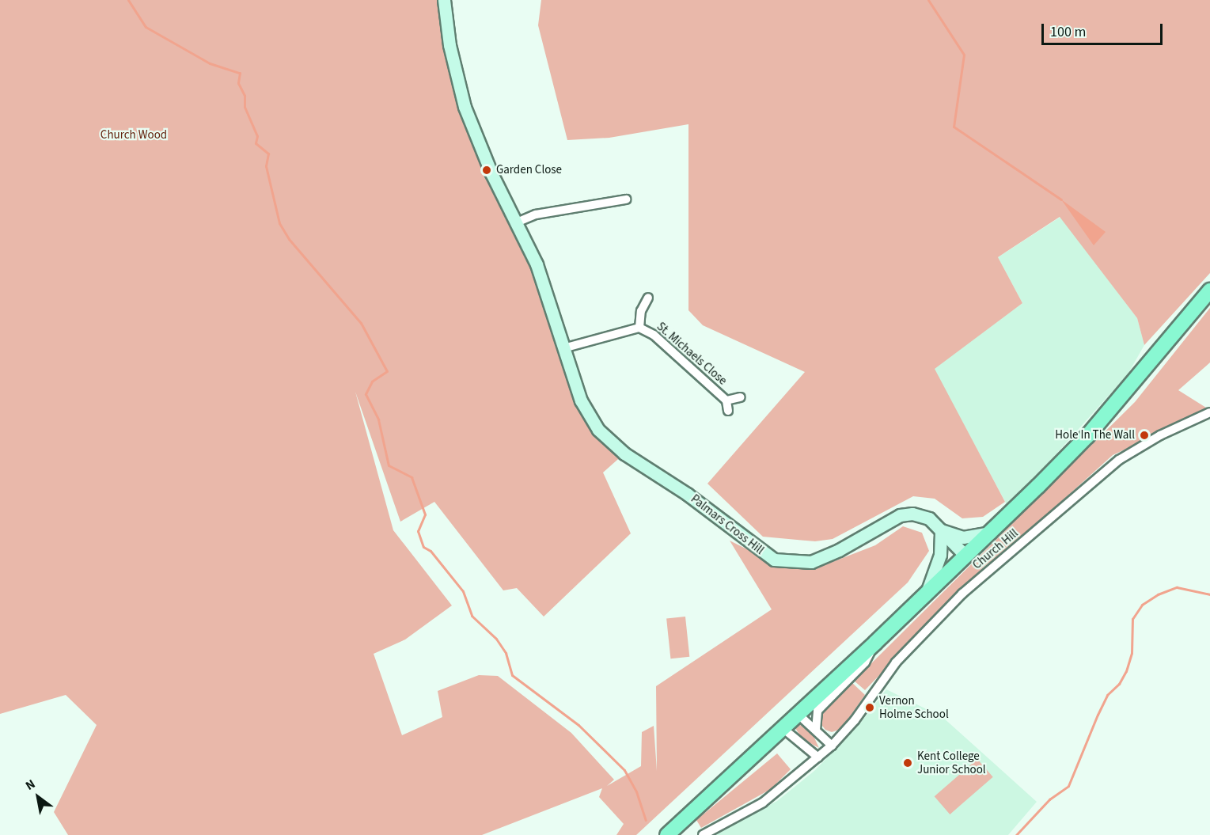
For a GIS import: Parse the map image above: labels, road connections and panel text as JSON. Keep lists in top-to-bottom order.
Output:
{
  "streets": {
    "street": ["St. Michaels Close", "Palmars Cross Hill", "Church Hill"]
  },
  "crossings": [
    ["St. Michaels Close", "Palmars Cross Hill"]
  ],
  "parks": ["Church Wood"],
  "places": [
    "Garden Close",
    "Hole In The Wall",
    "Vernon Holme School",
    "Kent College Junior School"
  ],
  "scale_bar": "100 m",
  "north": "top left"
}
